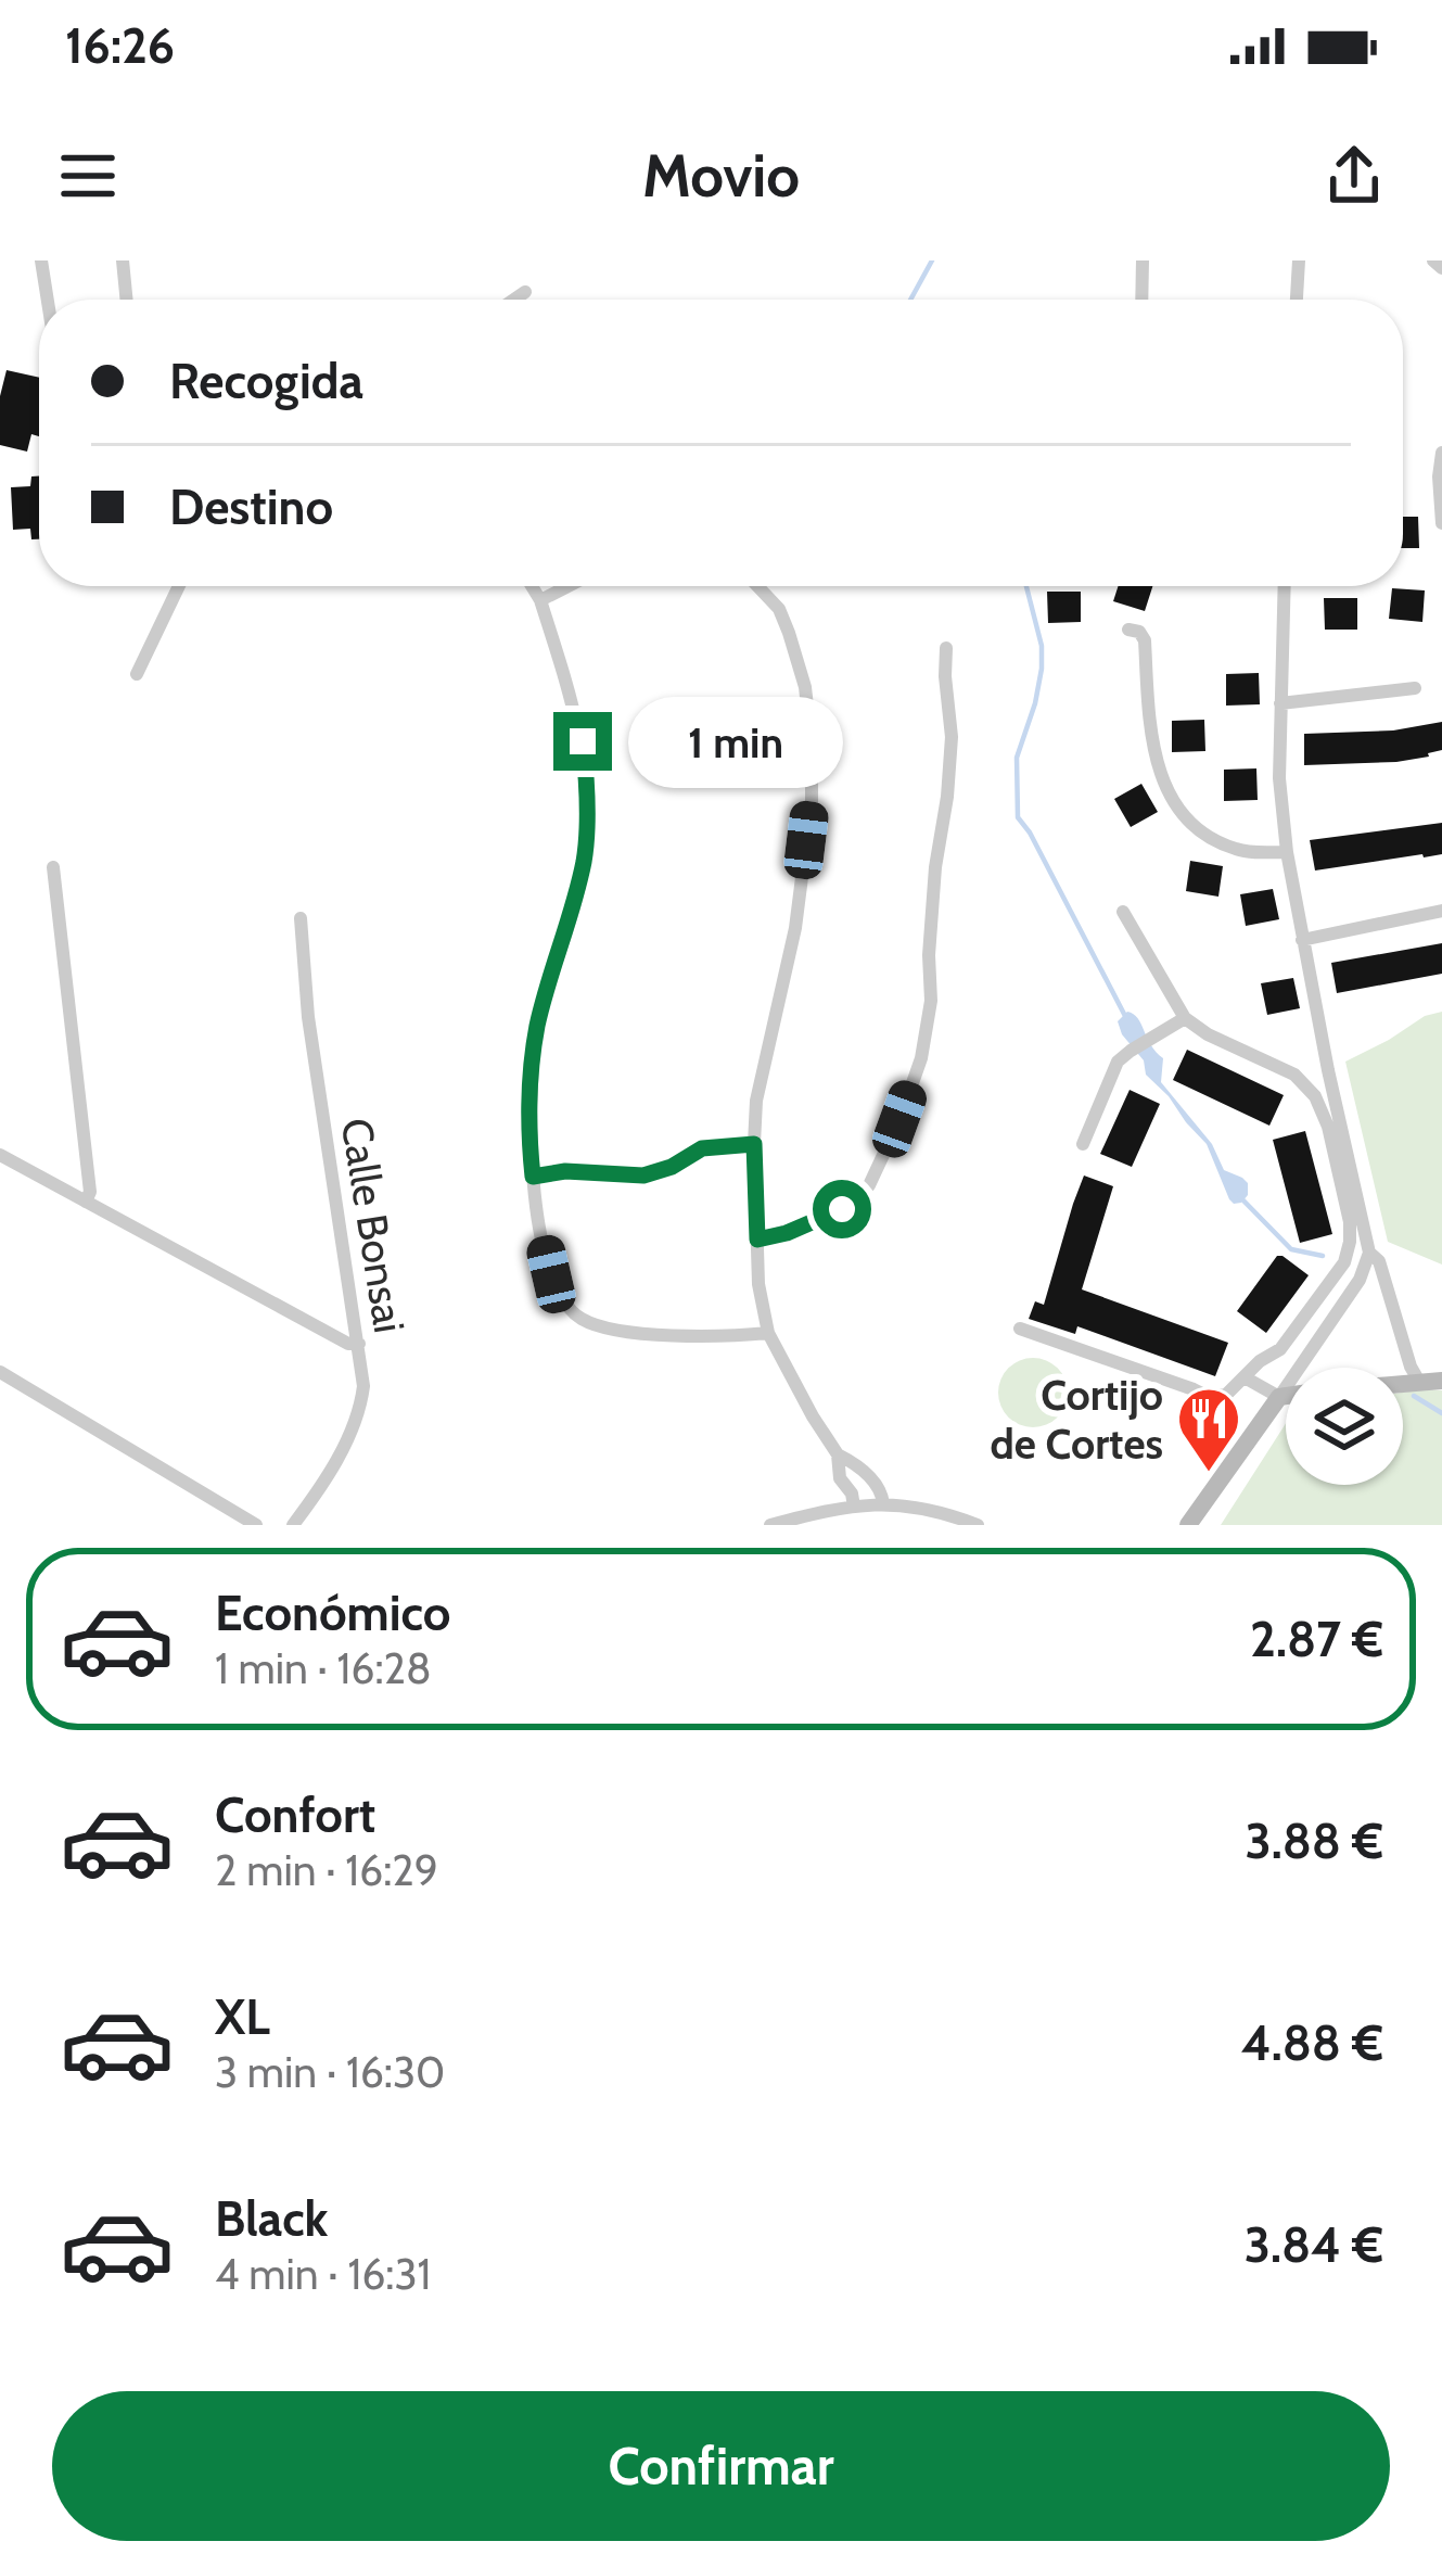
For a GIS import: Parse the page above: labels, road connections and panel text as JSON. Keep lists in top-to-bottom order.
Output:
{
  "streets": {
    "street": ["Calle Bonsai"]
  },
  "places": {
    "restaurant": ["Cortijo de Cortes"]
  },
  "page": {
    "status": "16:26",
    "header": "Movio",
    "banner": ["Recogida", "Destino"],
    "bubble": "1 min",
    "list": [
      {
        "name": "Económico",
        "note": "1 min · 16:28",
        "value": "2.87 €"
      },
      {
        "name": "Confort",
        "note": "2 min · 16:29",
        "value": "3.88 €"
      },
      {
        "name": "XL",
        "note": "3 min · 16:30",
        "value": "4.88 €"
      },
      {
        "name": "Black",
        "note": "4 min · 16:31",
        "value": "3.84 €"
      }
    ],
    "buttons": "Confirmar"
  }
}
